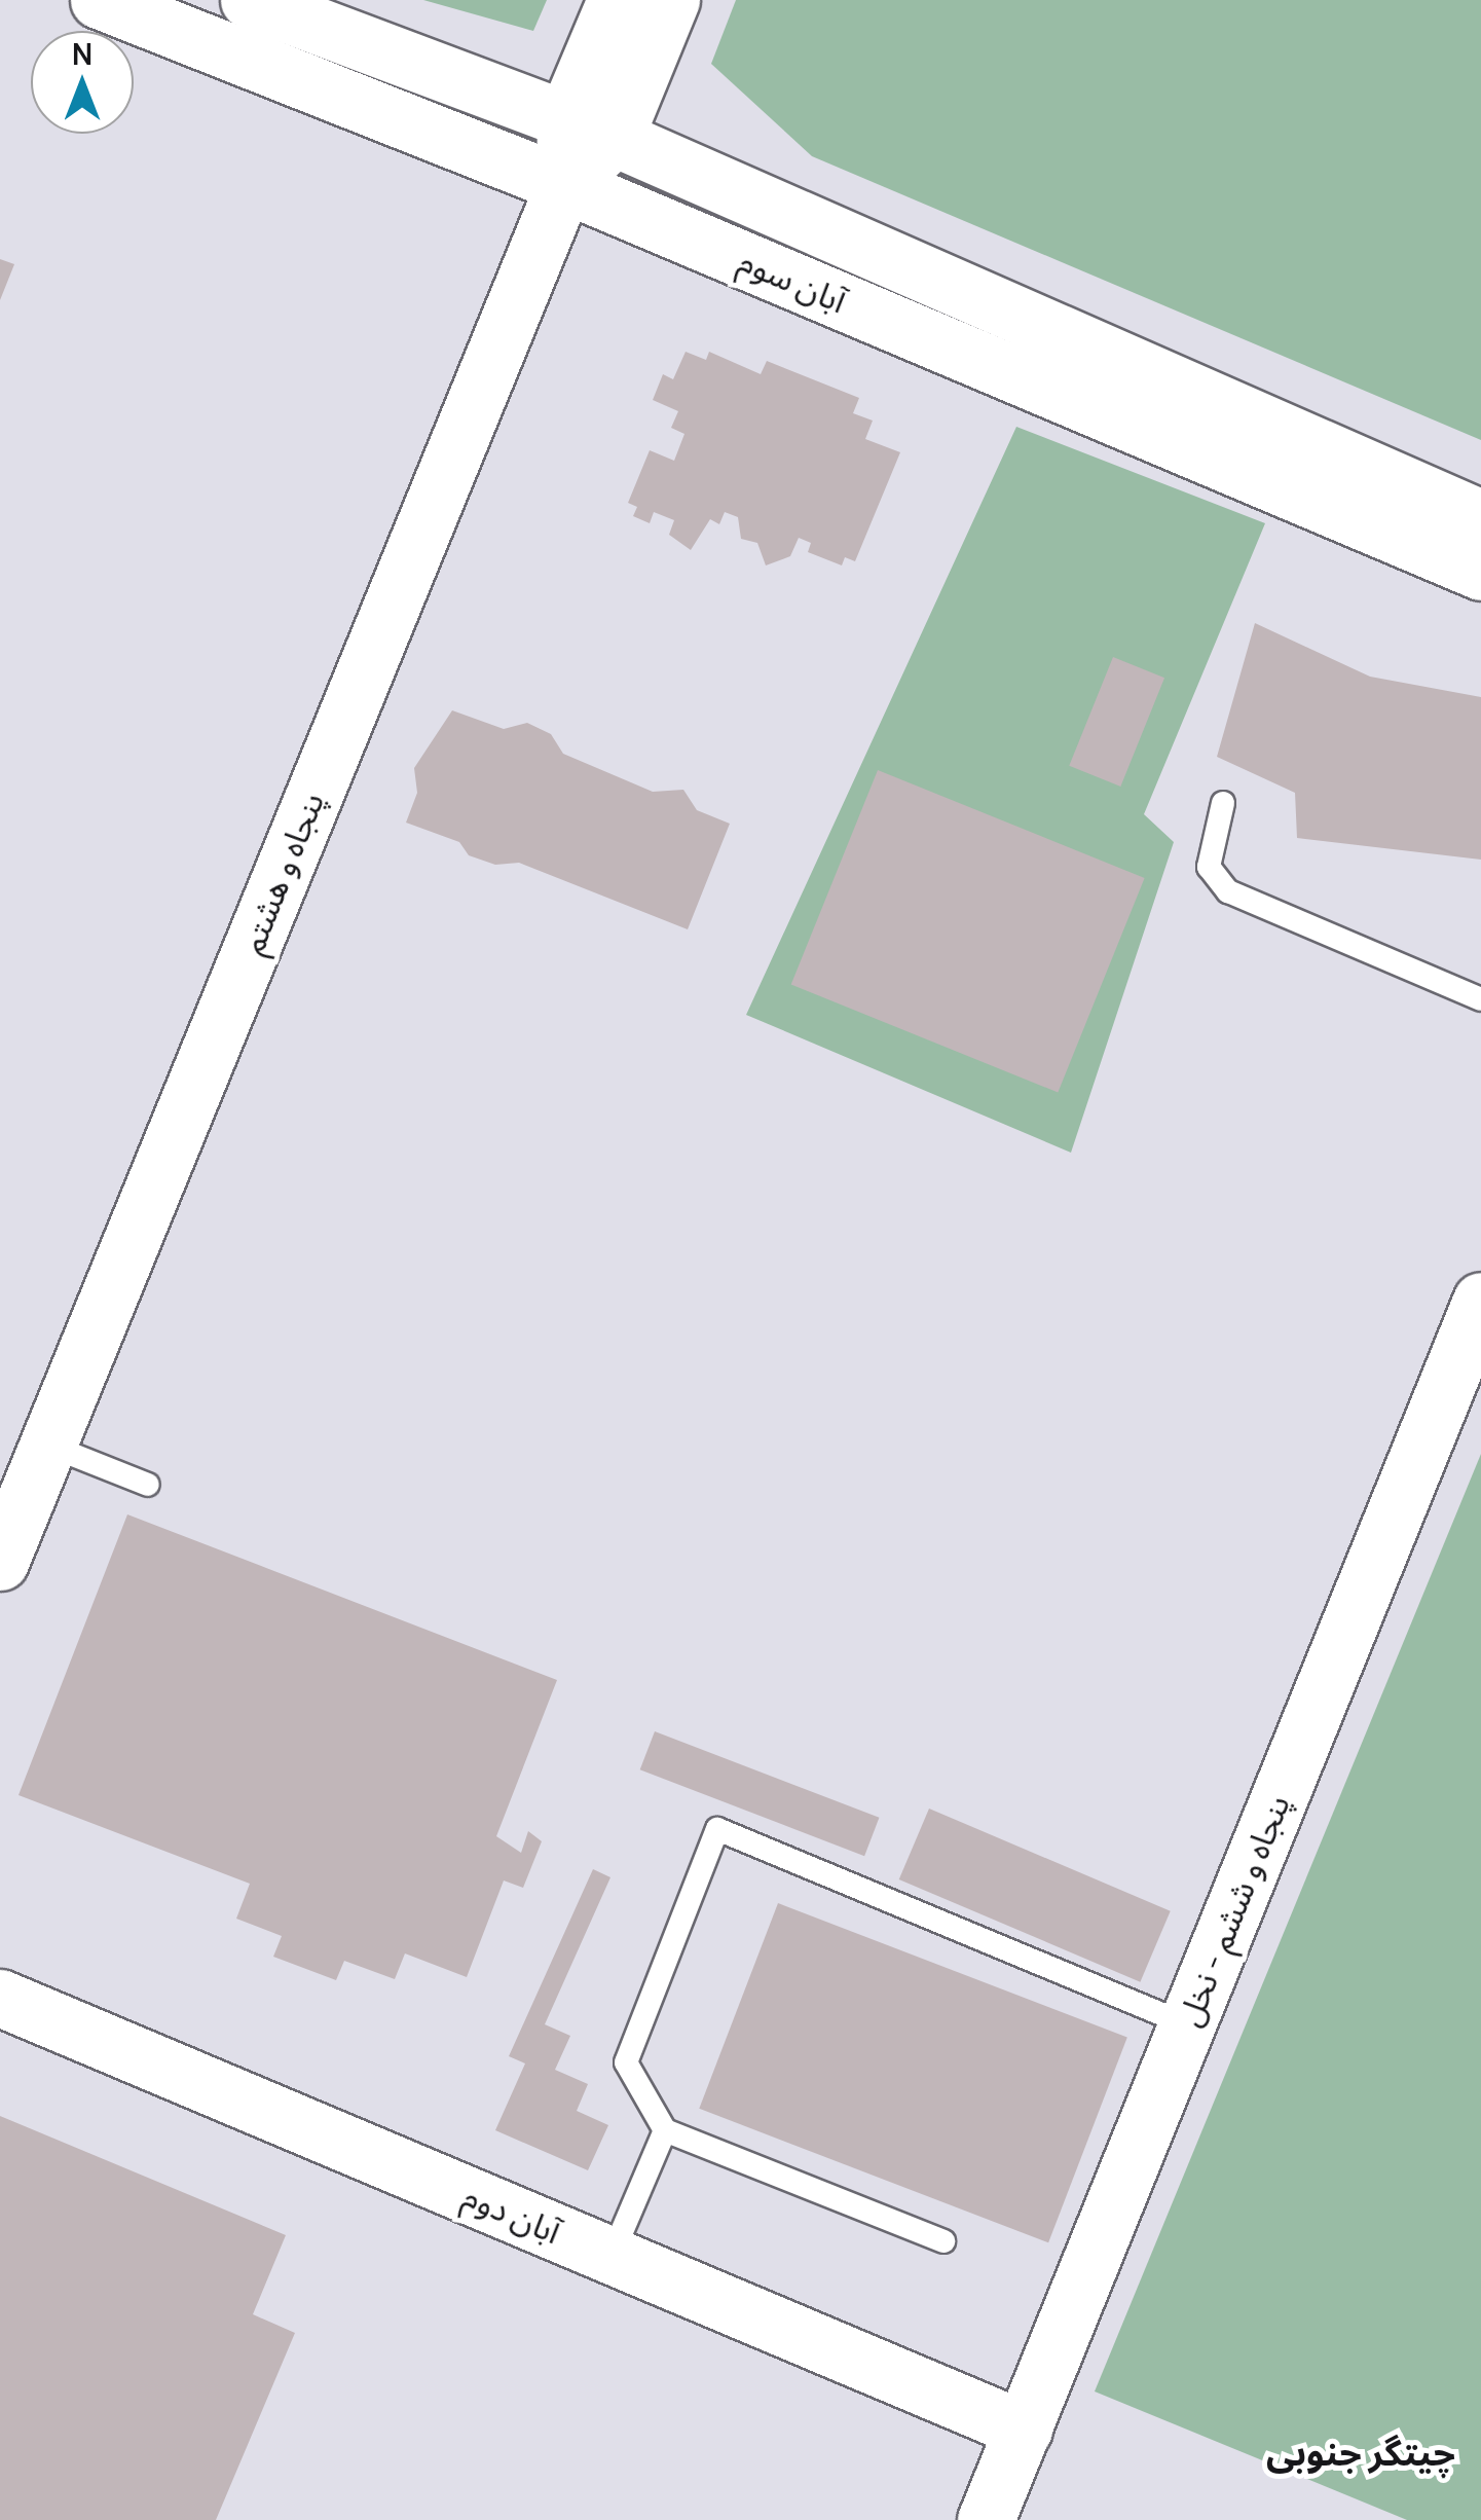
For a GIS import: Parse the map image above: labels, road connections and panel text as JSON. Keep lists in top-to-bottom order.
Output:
{
  "streets": {
    "street": [
      "آبان سوم",
      "پنجاه و هشتم",
      "پنجاه و ششم - نخل",
      "آبان دوم"
    ]
  },
  "crossings": [
    ["آبان سوم", "پنجاه و هشتم"],
    ["پنجاه و ششم - نخل", "آبان دوم"]
  ],
  "districts": ["چیتگر جنوبی"],
  "north": "top"
}
